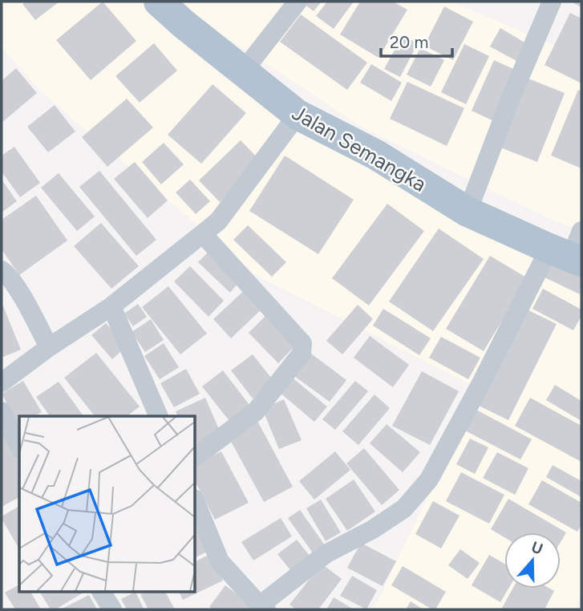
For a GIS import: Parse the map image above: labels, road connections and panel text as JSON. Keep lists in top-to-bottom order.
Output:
{
  "streets": {
    "main road": ["Jalan Semangka"]
  },
  "scale_bar": "20 m",
  "north": "top"
}
